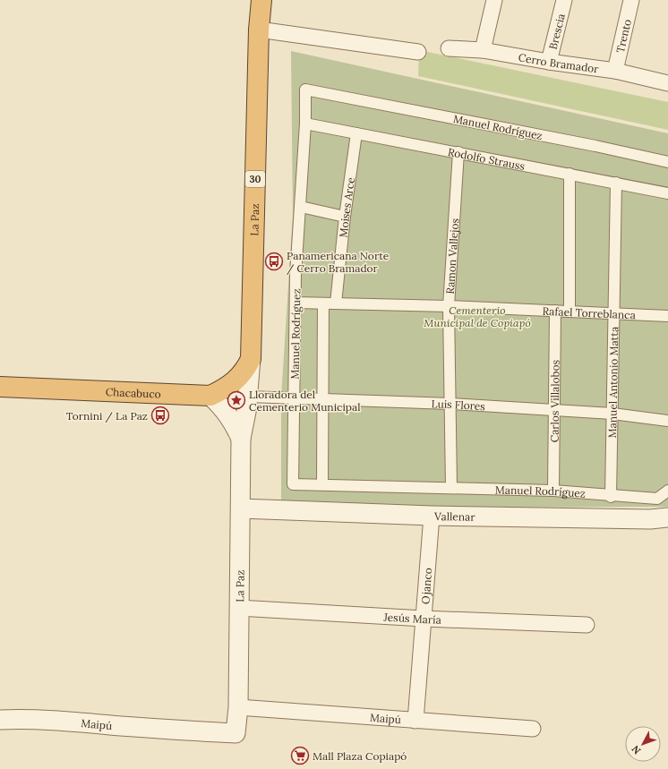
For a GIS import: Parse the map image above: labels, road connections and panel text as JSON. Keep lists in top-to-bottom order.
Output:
{
  "streets": {
    "highway": ["30", "La Paz", "Chacabuco"],
    "street": [
      "Brescia",
      "Trento",
      "Cerro Bramador",
      "Manuel Rodríguez",
      "Rodolfo Strauss",
      "Moises Arce",
      "Ramon Vallejos",
      "Rafael Torreblanca",
      "Manuel Antonio Matta",
      "Carlos Villalobos",
      "Luis Flores",
      "Vallenar",
      "Ojanco",
      "Jesús María",
      "Maipú"
    ]
  },
  "crossings": [
    ["Brescia", "Cerro Bramador"],
    ["Trento", "Cerro Bramador"],
    ["Manuel Rodríguez", "Rodolfo Strauss"],
    ["Manuel Rodríguez", "Ramon Vallejos"],
    ["Manuel Rodríguez", "Rafael Torreblanca"],
    ["Manuel Rodríguez", "Manuel Antonio Matta"],
    ["Manuel Rodríguez", "Carlos Villalobos"],
    ["Manuel Rodríguez", "Luis Flores"],
    ["Rodolfo Strauss", "Moises Arce"],
    ["Rodolfo Strauss", "Ramon Vallejos"],
    ["Rodolfo Strauss", "Manuel Antonio Matta"],
    ["Moises Arce", "Rafael Torreblanca"],
    ["La Paz", "Chacabuco"],
    ["La Paz", "Luis Flores"],
    ["La Paz", "Vallenar"],
    ["La Paz", "Jesús María"],
    ["La Paz", "Maipú"],
    ["Ramon Vallejos", "Rafael Torreblanca"],
    ["Ramon Vallejos", "Luis Flores"],
    ["Rafael Torreblanca", "Manuel Antonio Matta"],
    ["Rafael Torreblanca", "Carlos Villalobos"],
    ["Manuel Antonio Matta", "Luis Flores"],
    ["Carlos Villalobos", "Luis Flores"],
    ["Vallenar", "Ojanco"],
    ["Ojanco", "Jesús María"],
    ["Ojanco", "Maipú"]
  ],
  "parks": ["Cementerio Municipal de Copiapó"],
  "places": {
    "bus stop": ["Panamericana Norte / Cerro Bramador", "Tornini / La Paz"],
    "place": ["Lloradora del Cementerio Municipal"],
    "supermarket": ["Mall Plaza Copiapó"]
  },
  "north": "bottom left"
}
